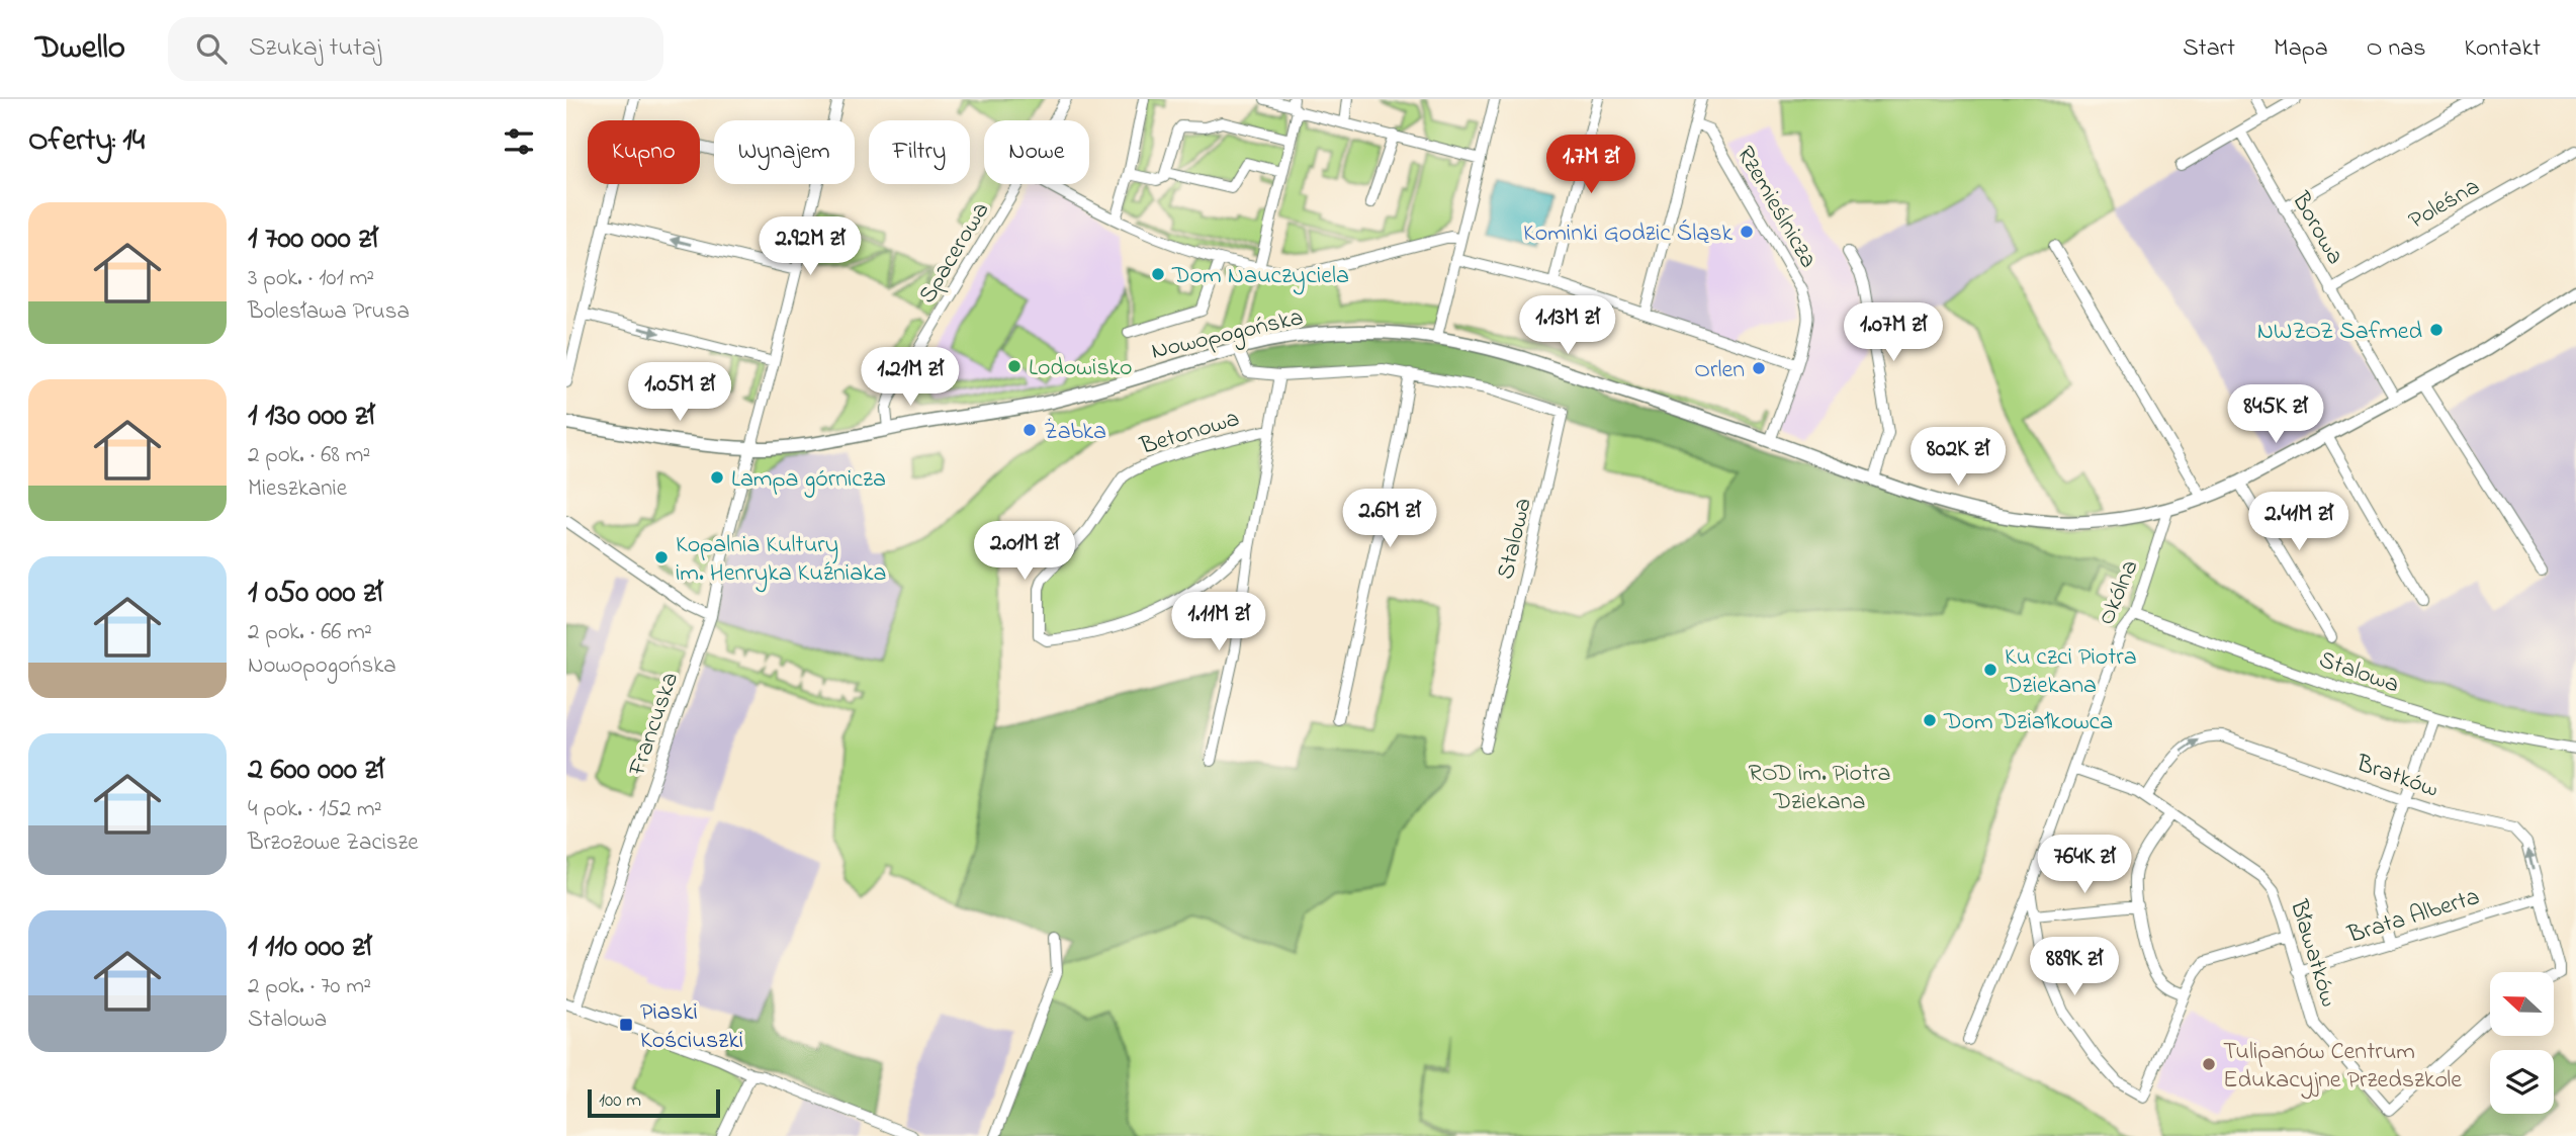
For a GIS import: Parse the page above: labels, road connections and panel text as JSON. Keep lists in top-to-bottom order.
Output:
{
  "streets": {
    "street": [
      "Poleśna",
      "Rzemieślnicza",
      "Borowa",
      "Spacerowa",
      "Nowopogońska",
      "Betonowa",
      "Stalowa",
      "Okólna",
      "Francuska",
      "Bratków",
      "Brata Alberta",
      "Bławatków"
    ]
  },
  "crossings": [
    ["Poleśna", "Borowa"],
    ["Rzemieślnicza", "Nowopogońska"],
    ["Borowa", "Nowopogońska"],
    ["Spacerowa", "Nowopogońska"],
    ["Nowopogońska", "Okólna"],
    ["Nowopogońska", "Francuska"],
    ["Stalowa", "Okólna"],
    ["Okólna", "Bławatków"],
    ["Bratków", "Brata Alberta"],
    ["Bratków", "Bławatków"],
    ["Brata Alberta", "Bławatków"]
  ],
  "parks": ["ROD im. Piotra Dziekana"],
  "places": {
    "other": [
      "Kominki Godzic Śląsk",
      "Dom Nauczyciela",
      "NWZOZ Safmed",
      "Lodowisko",
      "Orlen",
      "Żabka",
      "Lampa górnicza",
      "Kopalnia Kultury im. Henryka Kuźniaka",
      "Ku czci Piotra Dziekana",
      "Dom Działkowca",
      "Tulipanów Centrum Edukacyjne Przedszkole"
    ],
    "transit": ["Piaski Kościuszki"]
  },
  "scale_bar": "100 m",
  "north": "left",
  "page": {
    "header": "Dwello",
    "search": "Szukaj tutaj",
    "nav": [
      "Start",
      "Mapa",
      "O nas",
      "Kontakt"
    ],
    "heading": "Oferty: 14",
    "chip": [
      "Kupno",
      "Wynajem",
      "Filtry",
      "Nowe"
    ],
    "price": [
      "1.7M zł",
      "2.92M zł",
      "1.13M zł",
      "1.07M zł",
      "1.21M zł",
      "1.05M zł",
      "845K zł",
      "802K zł",
      "2.6M zł",
      "2.41M zł",
      "2.01M zł",
      "1.11M zł",
      "764K zł",
      "889K zł"
    ],
    "list": [
      {
        "name": "1 700 000 zł",
        "note": "3 pok. · 101 m² · Bolesława Prusa"
      },
      {
        "name": "1 130 000 zł",
        "note": "2 pok. · 68 m² · Mieszkanie"
      },
      {
        "name": "1 050 000 zł",
        "note": "2 pok. · 66 m² · Nowopogońska"
      },
      {
        "name": "2 600 000 zł",
        "note": "4 pok. · 152 m² · Brzozowe Zacisze"
      },
      {
        "name": "1 110 000 zł",
        "note": "2 pok. · 70 m² · Stalowa"
      }
    ],
    "scale": "100 m"
  }
}
